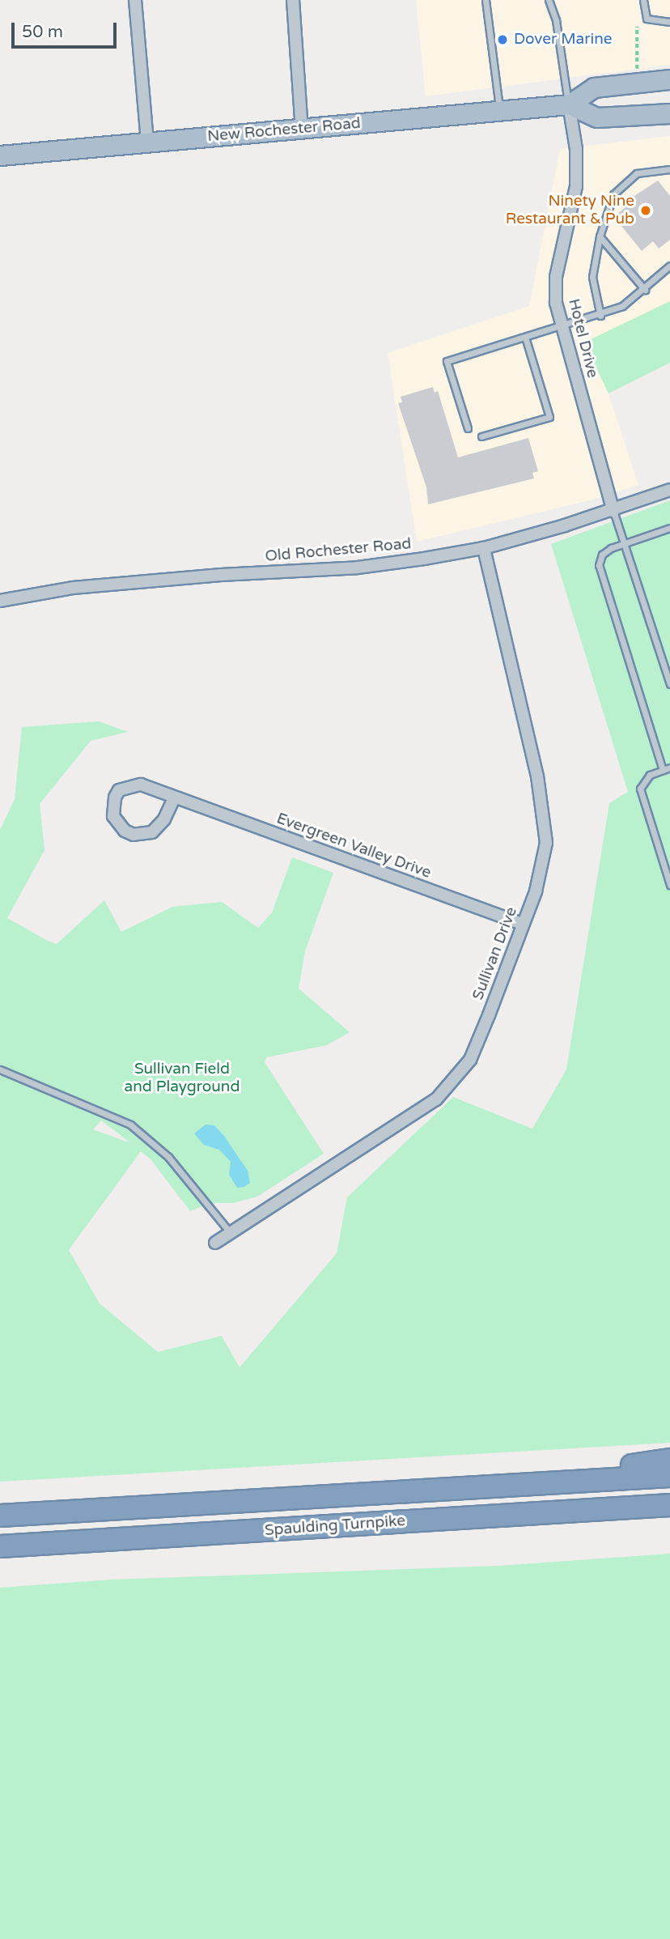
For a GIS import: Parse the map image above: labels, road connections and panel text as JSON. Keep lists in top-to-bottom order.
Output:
{
  "streets": {
    "highway": ["Spaulding Turnpike"],
    "main road": ["New Rochester Road"],
    "street": [
      "Hotel Drive",
      "Old Rochester Road",
      "Evergreen Valley Drive",
      "Sullivan Drive"
    ]
  },
  "crossings": [
    ["New Rochester Road", "Hotel Drive"],
    ["Hotel Drive", "Old Rochester Road"],
    ["Old Rochester Road", "Sullivan Drive"],
    ["Evergreen Valley Drive", "Sullivan Drive"]
  ],
  "parks": ["Sullivan Field and Playground"],
  "places": ["Dover Marine", "Ninety Nine Restaurant & Pub"],
  "scale_bar": "50 m"
}
